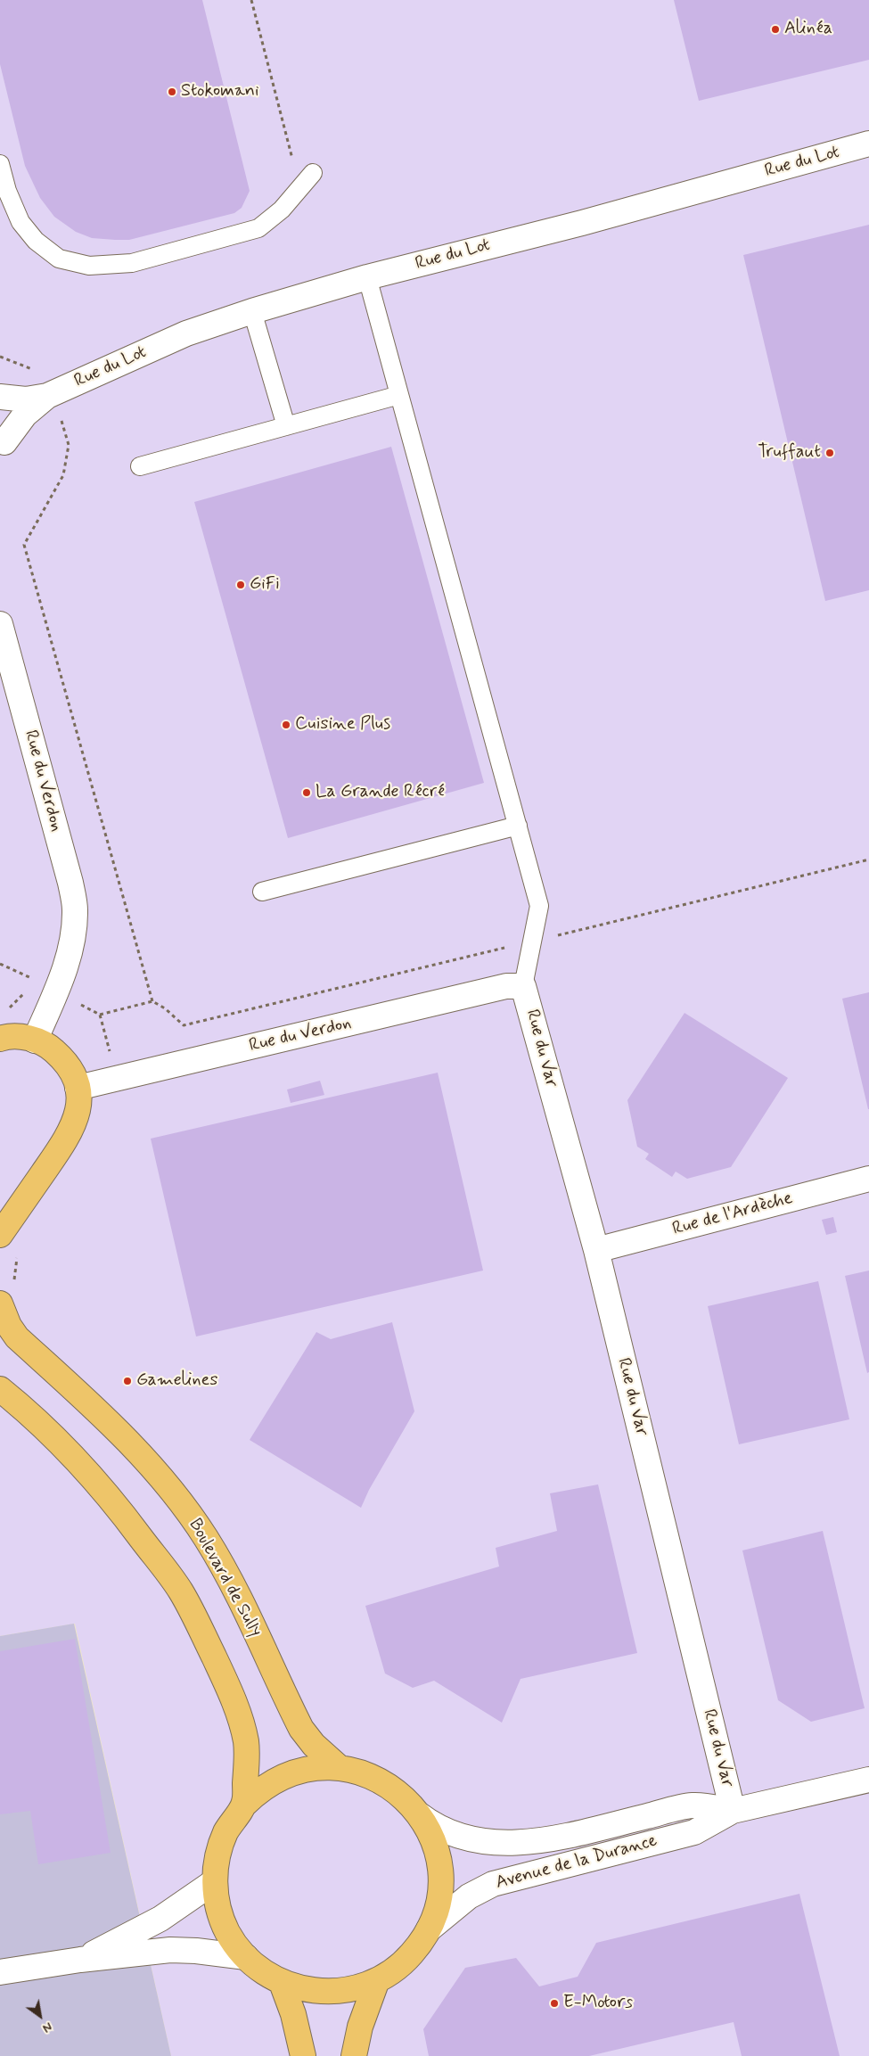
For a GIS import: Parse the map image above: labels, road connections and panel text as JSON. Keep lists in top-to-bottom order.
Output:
{
  "streets": {
    "main road": ["Boulevard de Sully"],
    "street": [
      "Rue du Lot",
      "Rue du Verdon",
      "Rue du Var",
      "Rue de l'Ardèche",
      "Avenue de la Durance"
    ]
  },
  "crossings": [
    ["Rue du Verdon", "Rue du Var"],
    ["Rue du Var", "Rue de l'Ardèche"],
    ["Rue du Var", "Avenue de la Durance"]
  ],
  "places": [
    "Alinéa",
    "Stokomani",
    "Truffaut",
    "GiFi",
    "Cuisine Plus",
    "La Grande Récré",
    "Gamelines",
    "E-Motors"
  ],
  "north": "bottom right"
}
